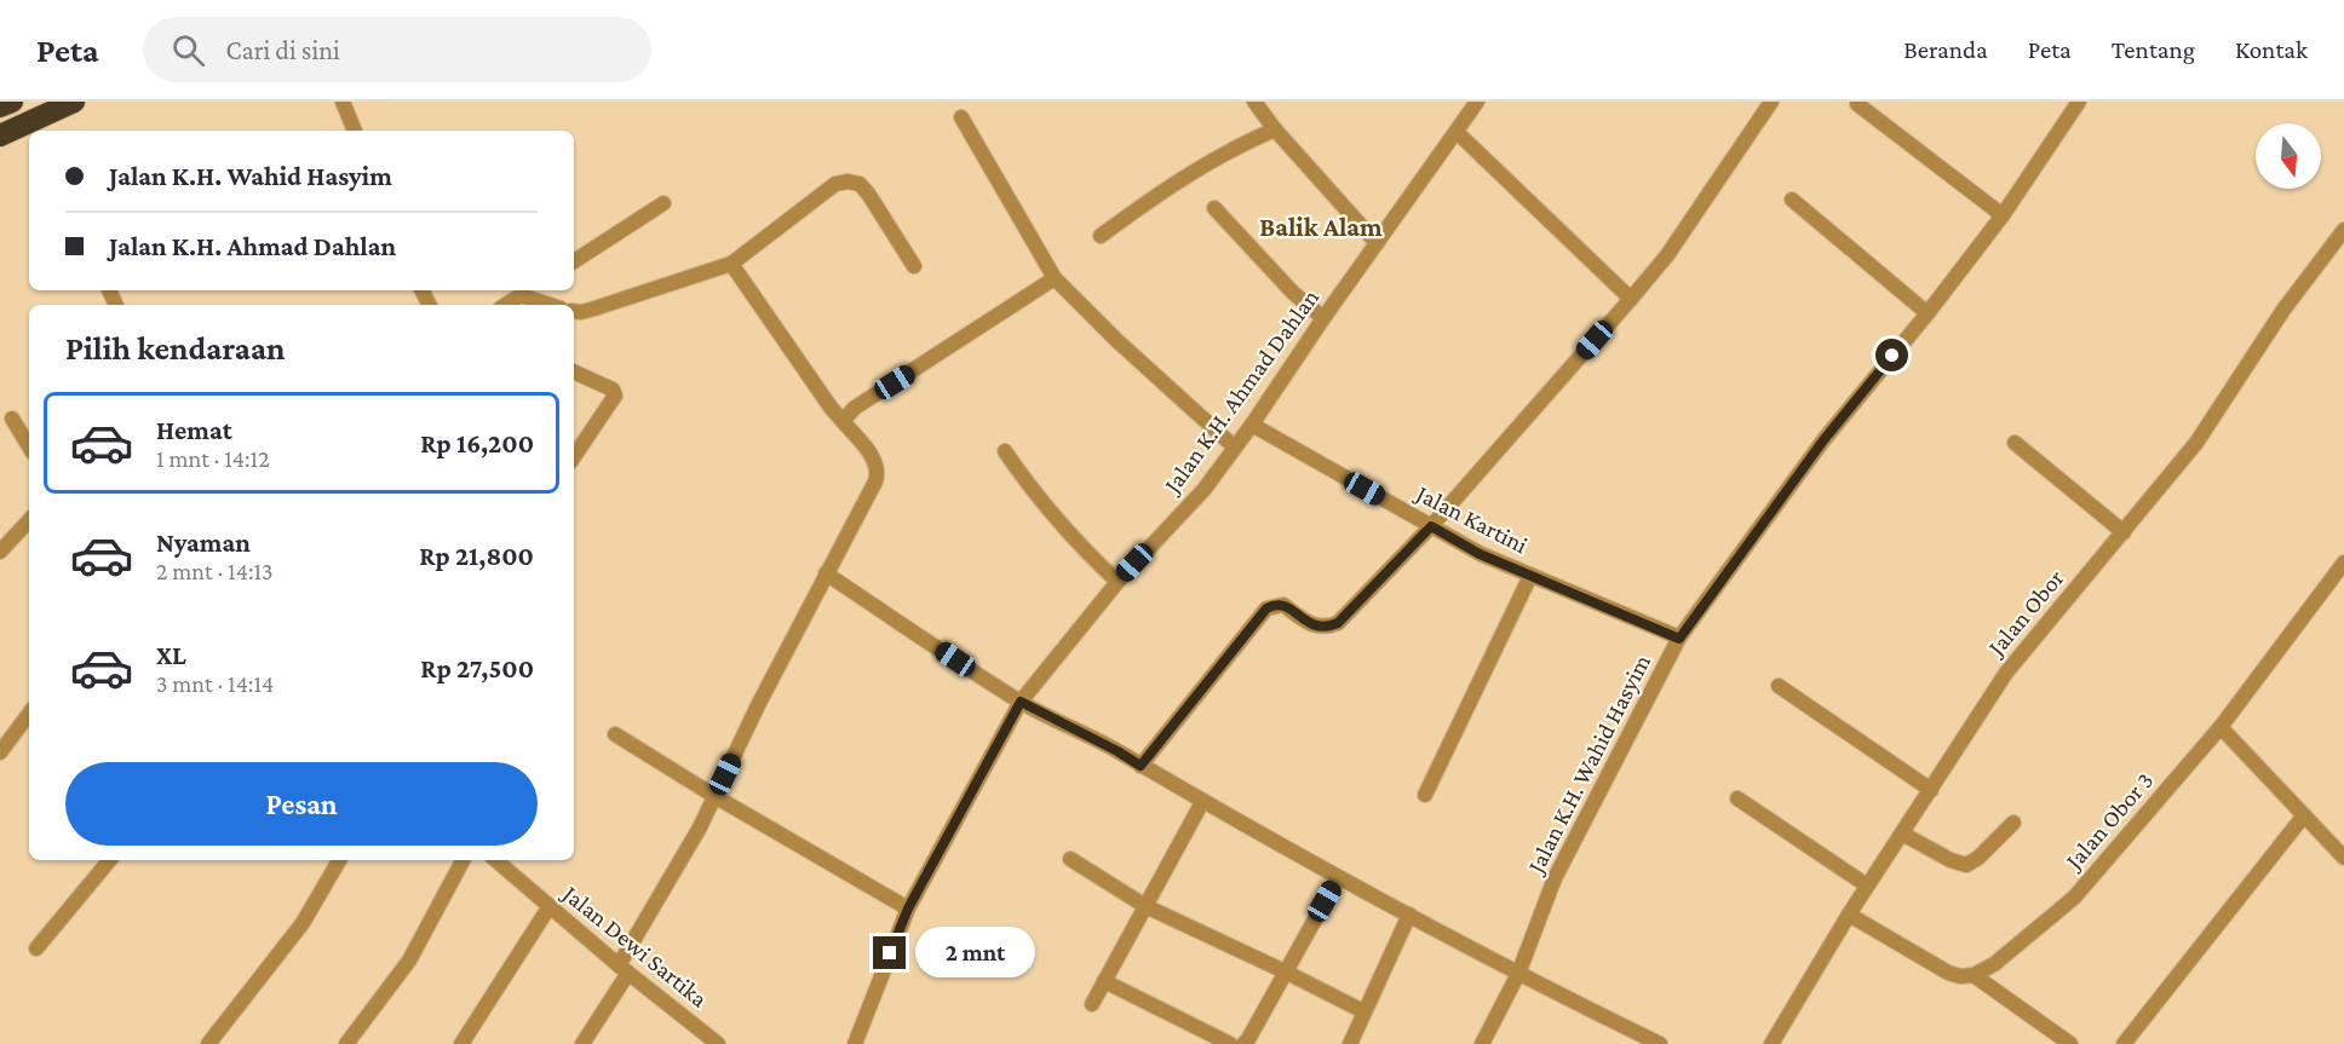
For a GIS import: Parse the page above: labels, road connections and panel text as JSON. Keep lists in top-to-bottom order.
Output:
{
  "streets": {
    "street": [
      "Jalan K.H. Ahmad Dahlan",
      "Jalan Kartini",
      "Jalan Obor",
      "Jalan K.H. Wahid Hasyim",
      "Jalan Obor 3",
      "Jalan Dewi Sartika"
    ]
  },
  "crossings": [
    ["Jalan K.H. Ahmad Dahlan", "Jalan Kartini"],
    ["Jalan Kartini", "Jalan K.H. Wahid Hasyim"]
  ],
  "districts": ["Balik Alam"],
  "north": "bottom",
  "page": {
    "header": "Peta",
    "search": "Cari di sini",
    "nav": [
      "Beranda",
      "Peta",
      "Tentang",
      "Kontak"
    ],
    "banner": ["Jalan K.H. Wahid Hasyim", "Jalan K.H. Ahmad Dahlan"],
    "heading": "Pilih kendaraan",
    "list": [
      {
        "name": "Hemat",
        "note": "1 mnt · 14:12",
        "value": "Rp 16,200"
      },
      {
        "name": "Nyaman",
        "note": "2 mnt · 14:13",
        "value": "Rp 21,800"
      },
      {
        "name": "XL",
        "note": "3 mnt · 14:14",
        "value": "Rp 27,500"
      }
    ],
    "buttons": "Pesan",
    "bubble": "2 mnt"
  }
}
